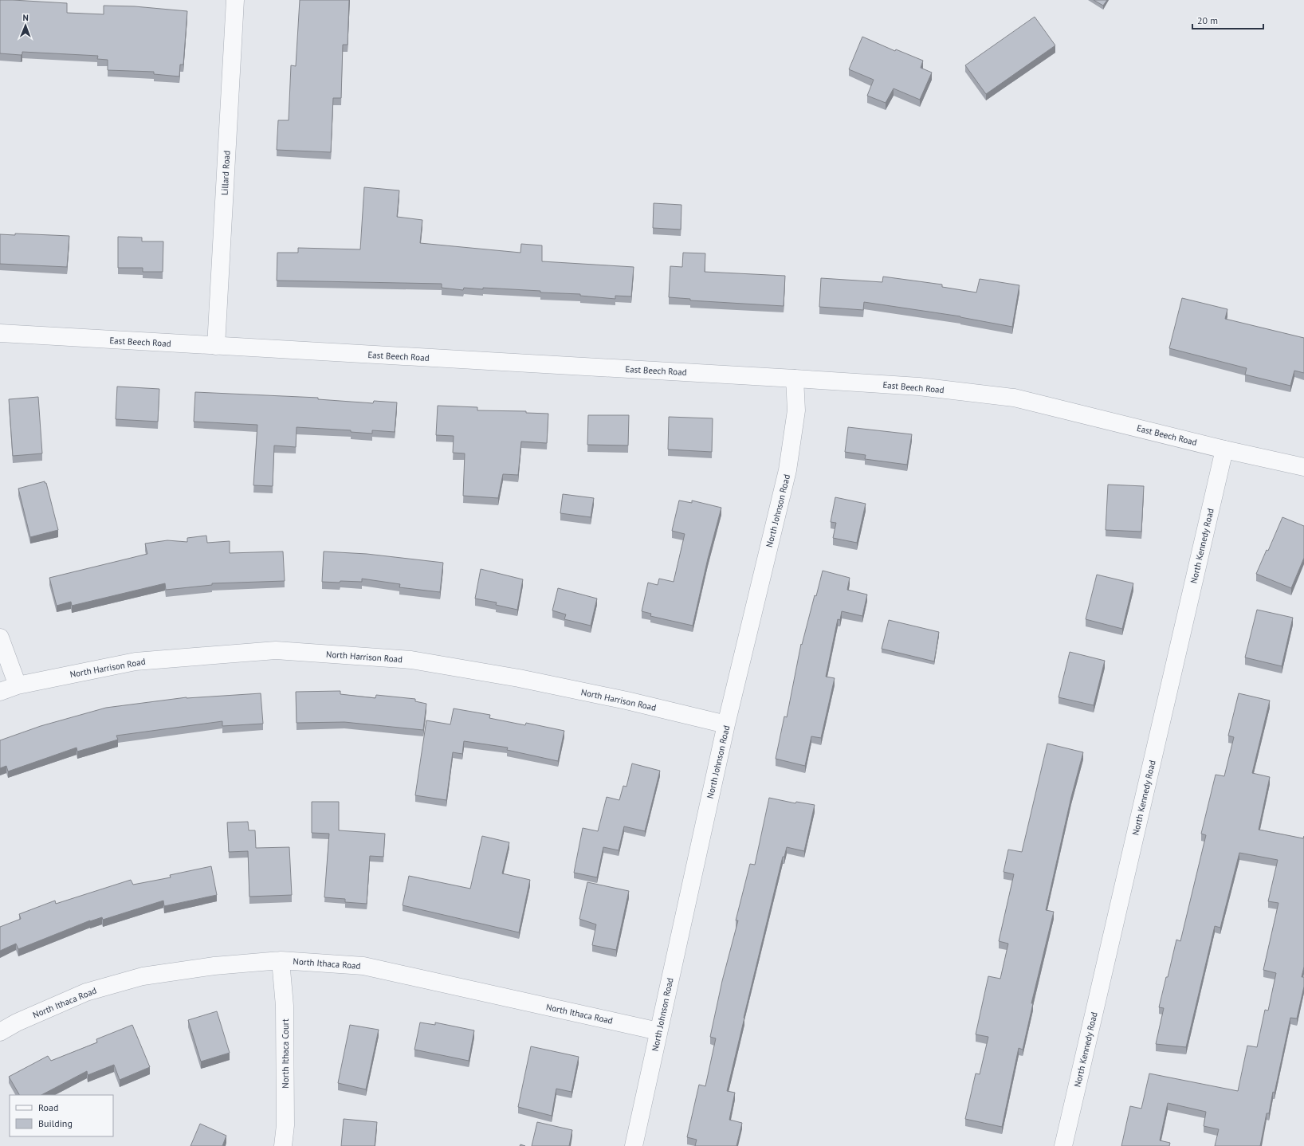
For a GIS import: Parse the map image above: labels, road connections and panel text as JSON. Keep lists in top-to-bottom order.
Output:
{
  "streets": {
    "street": [
      "Lillard Road",
      "East Beech Road",
      "North Johnson Road",
      "North Kennedy Road",
      "North Harrison Road",
      "North Ithaca Road",
      "North Ithaca Court"
    ]
  },
  "crossings": [
    ["Lillard Road", "East Beech Road"],
    ["East Beech Road", "North Johnson Road"],
    ["East Beech Road", "North Kennedy Road"],
    ["North Johnson Road", "North Harrison Road"],
    ["North Johnson Road", "North Ithaca Road"],
    ["North Ithaca Road", "North Ithaca Court"]
  ],
  "legend": ["Road", "Building"],
  "scale_bar": "20 m",
  "north": "top"
}
